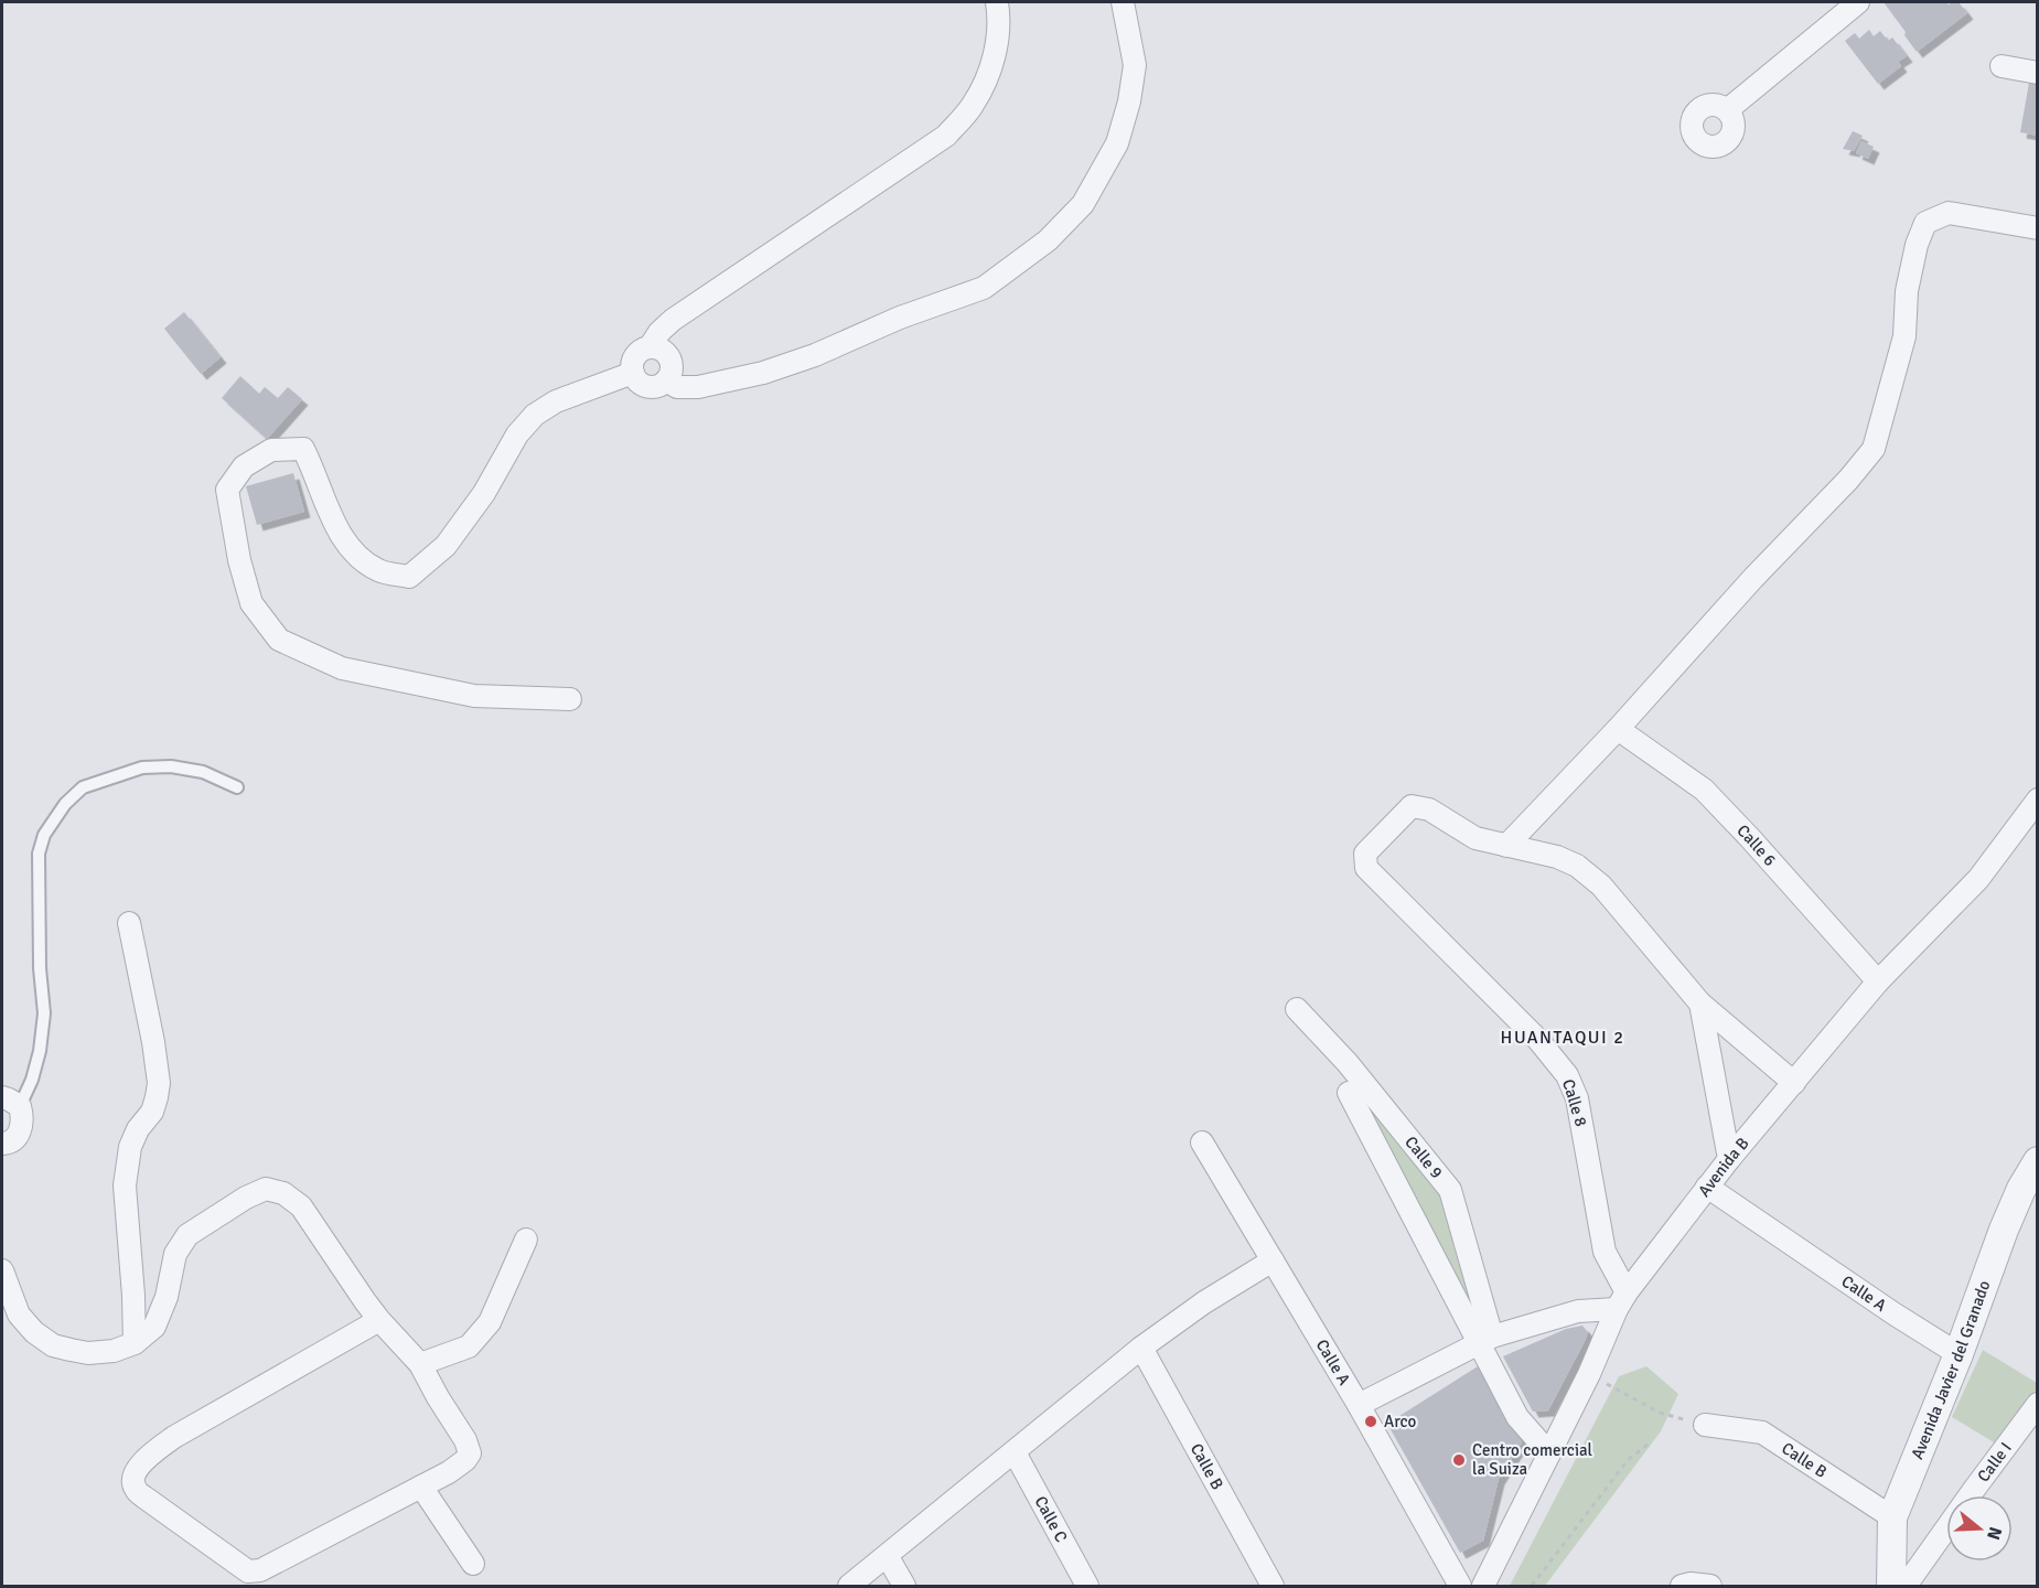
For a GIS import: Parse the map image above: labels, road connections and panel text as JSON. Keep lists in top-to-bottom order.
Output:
{
  "streets": {
    "street": [
      "Calle 6",
      "Calle 8",
      "Calle 9",
      "Avenida B",
      "Calle A",
      "Avenida Javier del Granado",
      "Calle B",
      "Calle I",
      "Calle C"
    ]
  },
  "crossings": [
    ["Calle 6", "Avenida B"],
    ["Calle 8", "Avenida B"],
    ["Avenida B", "Calle A"],
    ["Calle A", "Avenida Javier del Granado"],
    ["Avenida Javier del Granado", "Calle B"]
  ],
  "districts": ["HUANTAQUI 2"],
  "places": ["Arco", "Centro comercial la Suiza"],
  "north": "right"
}
